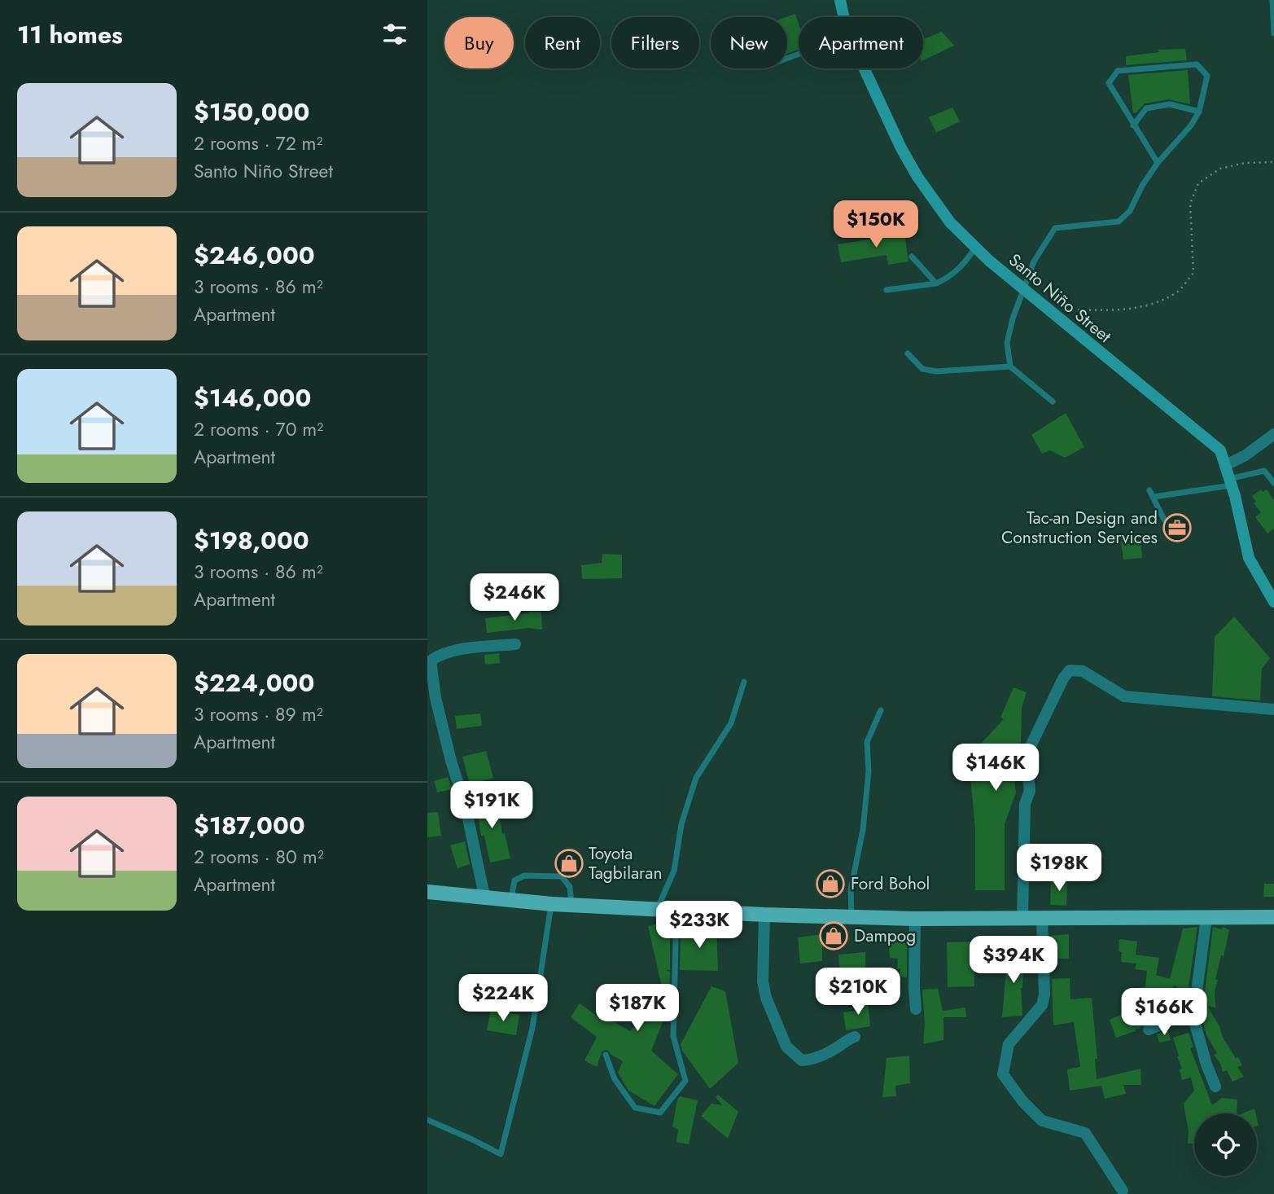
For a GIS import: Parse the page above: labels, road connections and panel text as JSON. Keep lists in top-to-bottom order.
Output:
{
  "streets": {
    "main road": ["Santo Niño Street"]
  },
  "places": {
    "office": ["Tac-an Design and Construction Services"],
    "shop": ["Toyota Tagbilaran", "Ford Bohol", "Dampog"]
  },
  "page": {
    "heading": "11 homes",
    "chip": [
      "Buy",
      "Rent",
      "Filters",
      "New",
      "Apartment"
    ],
    "list": [
      {
        "name": "$150,000",
        "note": "2 rooms · 72 m² · Santo Niño Street"
      },
      {
        "name": "$246,000",
        "note": "3 rooms · 86 m² · Apartment"
      },
      {
        "name": "$146,000",
        "note": "2 rooms · 70 m² · Apartment"
      },
      {
        "name": "$198,000",
        "note": "3 rooms · 86 m² · Apartment"
      },
      {
        "name": "$224,000",
        "note": "3 rooms · 89 m² · Apartment"
      },
      {
        "name": "$187,000",
        "note": "2 rooms · 80 m² · Apartment"
      }
    ],
    "price": [
      "$150K",
      "$246K",
      "$146K",
      "$191K",
      "$198K",
      "$233K",
      "$394K",
      "$210K",
      "$224K",
      "$187K",
      "$166K"
    ]
  }
}
